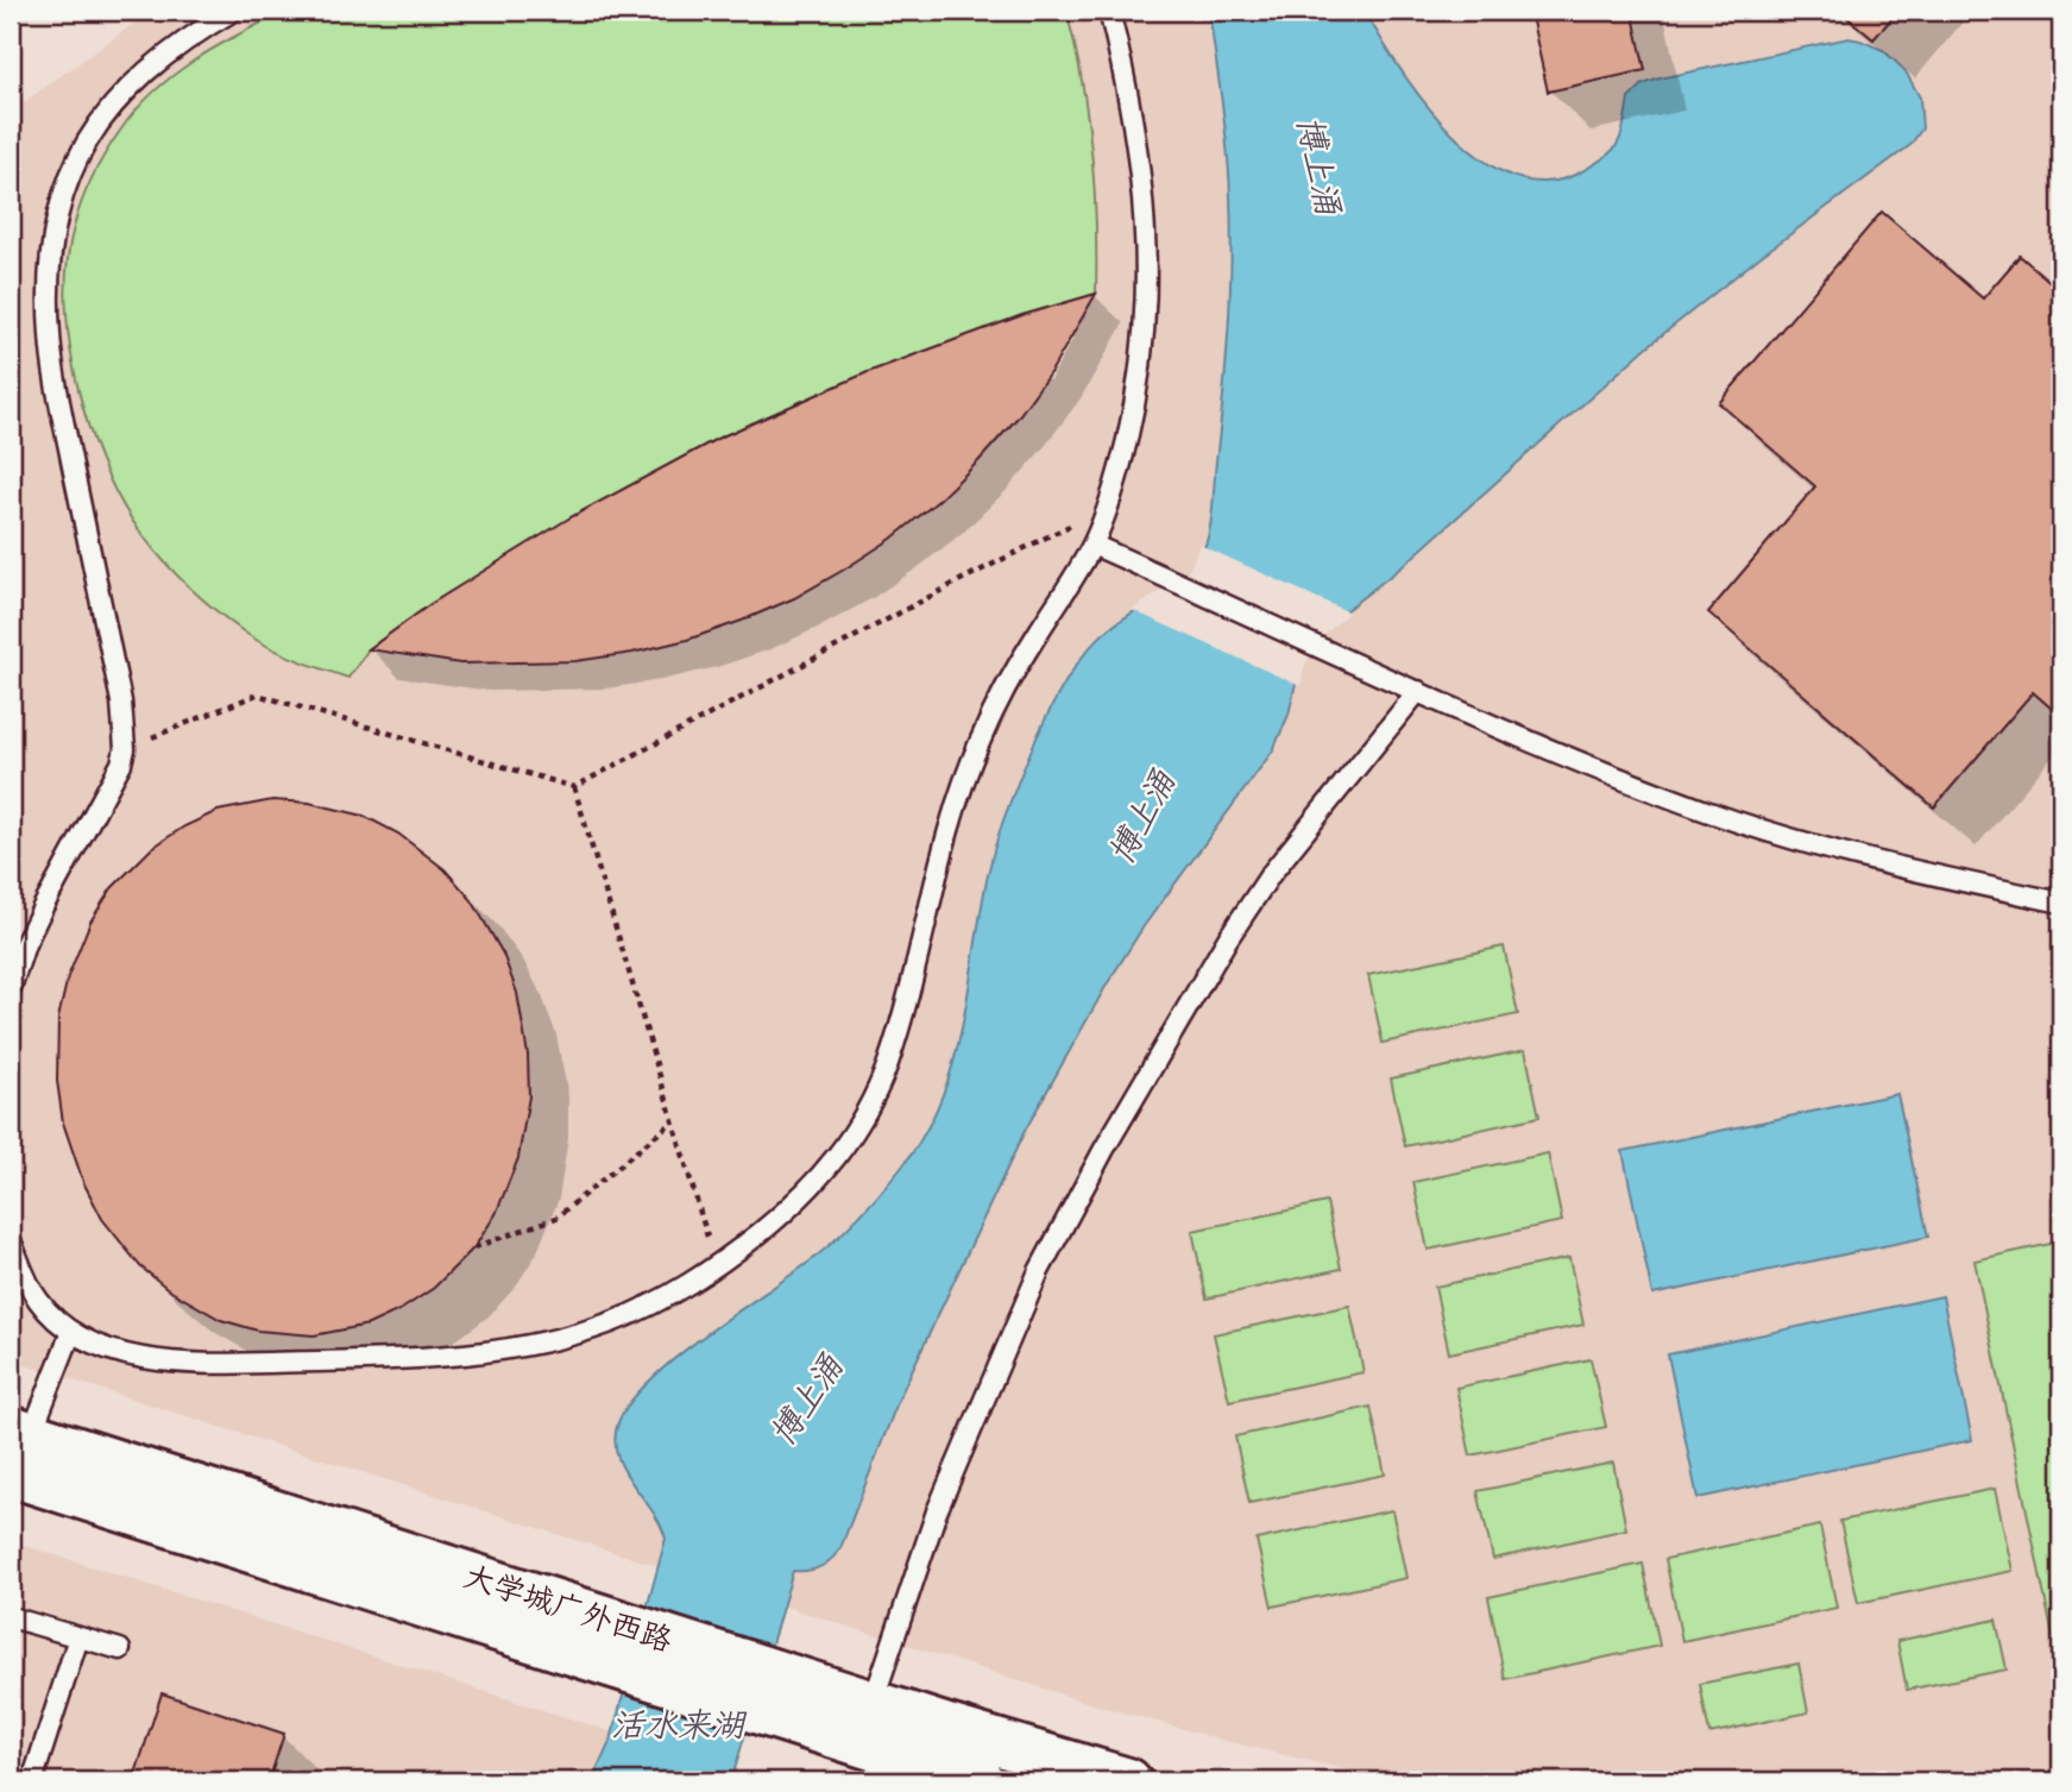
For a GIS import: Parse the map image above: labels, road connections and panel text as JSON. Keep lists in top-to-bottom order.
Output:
{
  "streets": {
    "main road": ["大学城广外西路"]
  },
  "water": ["博上涌", "活水来湖"]
}
